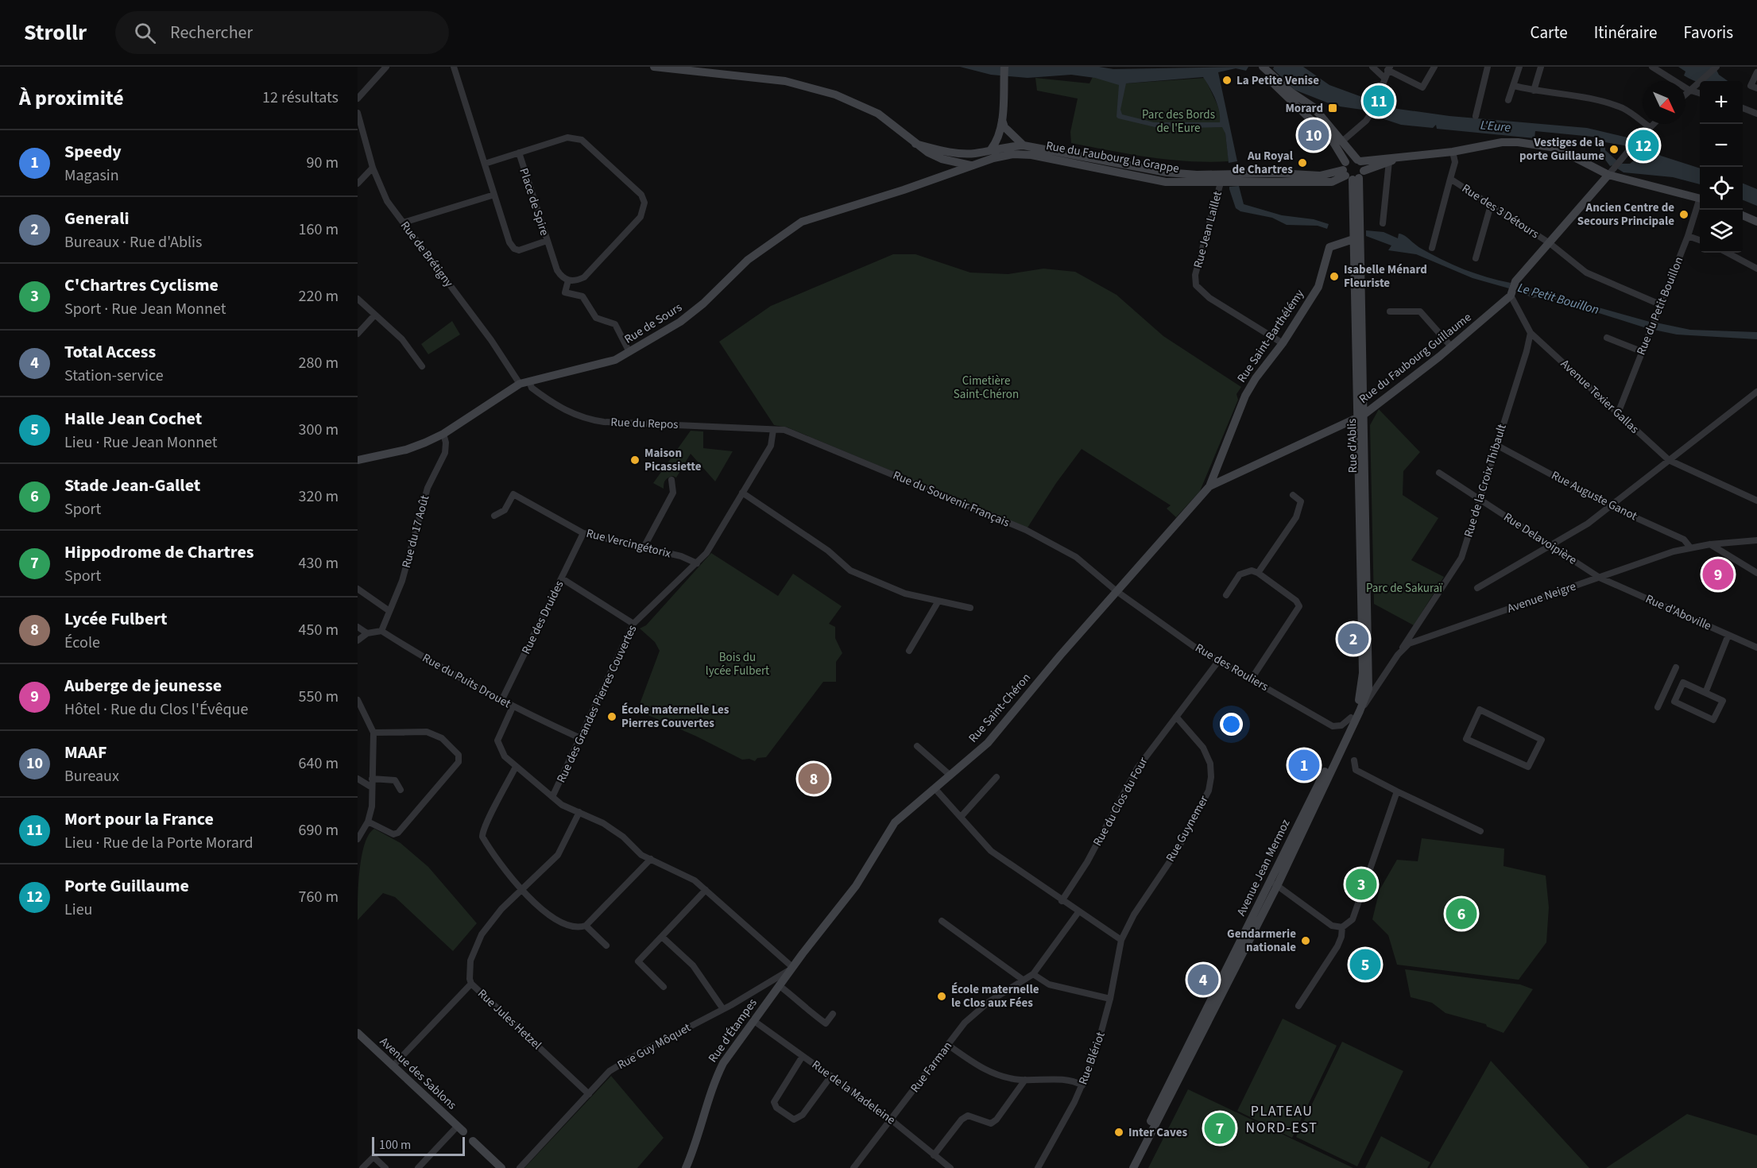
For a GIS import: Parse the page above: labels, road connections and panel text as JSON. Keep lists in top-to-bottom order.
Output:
{
  "streets": {
    "main road": [
      "Rue du Faubourg la Grappe",
      "Rue de Sours",
      "Rue Saint-Barthélémy",
      "Rue du Faubourg Guillaume",
      "Rue d'Ablis",
      "Rue Saint-Chéron",
      "Avenue Jean Mermoz",
      "Rue d'Étampes",
      "Avenue des Sablons"
    ],
    "street": [
      "Place de Spire",
      "Rue des 3 Détours",
      "Rue Jean Laillet",
      "Rue de Brétigny",
      "Rue du Petit Bouillon",
      "Avenue Texier Gallas",
      "Rue du Repos",
      "Rue de la Croix Thibault",
      "Rue Auguste Ganot",
      "Rue du Souvenir Français",
      "Rue du 17 Août",
      "Rue Delavoipière",
      "Rue Vercingétorix",
      "Avenue Neigre",
      "Rue d'Aboville",
      "Rue des Druides",
      "Rue des Rouliers",
      "Rue du Puits Drouet",
      "Rue des Grandes Pierres Couvertes",
      "Rue du Clos du Four",
      "Rue Guynemer",
      "Rue Jules Hetzel",
      "Rue Guy Môquet",
      "Rue Blériot",
      "Rue Farman",
      "Rue de la Madeleine"
    ]
  },
  "crossings": [
    ["Rue du Faubourg la Grappe", "Rue Jean Laillet"],
    ["Rue du Faubourg la Grappe", "Rue de Sours"],
    ["Rue du Faubourg la Grappe", "Rue d'Ablis"],
    ["Rue des 3 Détours", "Rue du Petit Bouillon"],
    ["Rue des 3 Détours", "Rue du Faubourg Guillaume"],
    ["Rue Jean Laillet", "Rue Saint-Barthélémy"],
    ["Rue de Brétigny", "Rue de Sours"],
    ["Rue du Petit Bouillon", "Avenue Texier Gallas"],
    ["Rue de Sours", "Rue du Repos"],
    ["Rue de Sours", "Rue du 17 Août"],
    ["Rue Saint-Barthélémy", "Rue du Faubourg Guillaume"],
    ["Rue Saint-Barthélémy", "Rue d'Ablis"],
    ["Rue Saint-Barthélémy", "Rue Saint-Chéron"],
    ["Rue du Faubourg Guillaume", "Rue d'Ablis"],
    ["Rue du Faubourg Guillaume", "Rue Saint-Chéron"],
    ["Avenue Texier Gallas", "Rue de la Croix Thibault"],
    ["Rue du Repos", "Rue du Souvenir Français"],
    ["Rue du Repos", "Rue des Grandes Pierres Couvertes"],
    ["Rue d'Ablis", "Avenue Neigre"],
    ["Rue d'Ablis", "Avenue Jean Mermoz"],
    ["Rue de la Croix Thibault", "Rue Auguste Ganot"],
    ["Rue de la Croix Thibault", "Rue Delavoipière"],
    ["Rue de la Croix Thibault", "Avenue Neigre"],
    ["Rue Auguste Ganot", "Avenue Neigre"],
    ["Rue du Souvenir Français", "Rue des Rouliers"],
    ["Rue du Souvenir Français", "Rue des Grandes Pierres Couvertes"],
    ["Rue du Souvenir Français", "Rue Saint-Chéron"],
    ["Rue du 17 Août", "Rue du Puits Drouet"],
    ["Rue Delavoipière", "Avenue Neigre"],
    ["Rue Delavoipière", "Rue d'Aboville"],
    ["Rue Vercingétorix", "Rue des Druides"],
    ["Rue Vercingétorix", "Rue des Grandes Pierres Couvertes"],
    ["Avenue Neigre", "Rue d'Aboville"],
    ["Avenue Neigre", "Avenue Jean Mermoz"],
    ["Rue des Druides", "Rue du Puits Drouet"],
    ["Rue des Rouliers", "Rue Saint-Chéron"],
    ["Rue des Rouliers", "Rue du Clos du Four"],
    ["Rue des Rouliers", "Avenue Jean Mermoz"],
    ["Rue du Puits Drouet", "Rue des Grandes Pierres Couvertes"],
    ["Rue Saint-Chéron", "Rue d'Étampes"],
    ["Rue Saint-Chéron", "Rue Guy Môquet"],
    ["Rue du Clos du Four", "Rue Guynemer"],
    ["Rue Guynemer", "Rue Blériot"],
    ["Rue Jules Hetzel", "Rue Guy Môquet"],
    ["Rue Jules Hetzel", "Avenue des Sablons"],
    ["Rue d'Étampes", "Rue Guy Môquet"],
    ["Rue d'Étampes", "Rue de la Madeleine"],
    ["Rue Farman", "Rue de la Madeleine"]
  ],
  "districts": ["PLATEAU NORD-EST"],
  "water": ["L'Eure", "Le Petit Bouillon"],
  "parks": [
    "Parc des Bords de l'Eure",
    "Cimetière Saint-Chéron",
    "Parc de Sakuraï",
    "Bois du lycée Fulbert"
  ],
  "places": {
    "other": [
      "La Petite Venise",
      "Vestiges de la porte Guillaume",
      "Au Royal de Chartres",
      "Ancien Centre de Secours Principale",
      "Isabelle Ménard Fleuriste",
      "Maison Picassiette",
      "École maternelle Les Pierres Couvertes",
      "Gendarmerie nationale",
      "École maternelle le Clos aux Fées",
      "Inter Caves"
    ],
    "transit": ["Morard"]
  },
  "scale_bar": "100 m",
  "north": "bottom right",
  "page": {
    "header": "Strollr",
    "search": "Rechercher",
    "nav": ["Carte", "Itinéraire", "Favoris"],
    "heading": ["À proximité", "12 résultats"],
    "map_buttons": ["+", "−"],
    "pins": [
      "11",
      "10",
      "12",
      "9",
      "2",
      "1",
      "8",
      "3",
      "6",
      "5",
      "4",
      "7"
    ],
    "list": [
      {
        "mark": "1",
        "name": "Speedy",
        "note": "Magasin",
        "value": "90 m"
      },
      {
        "mark": "2",
        "name": "Generali",
        "note": "Bureaux · Rue d'Ablis",
        "value": "160 m"
      },
      {
        "mark": "3",
        "name": "C'Chartres Cyclisme",
        "note": "Sport · Rue Jean Monnet",
        "value": "220 m"
      },
      {
        "mark": "4",
        "name": "Total Access",
        "note": "Station-service",
        "value": "280 m"
      },
      {
        "mark": "5",
        "name": "Halle Jean Cochet",
        "note": "Lieu · Rue Jean Monnet",
        "value": "300 m"
      },
      {
        "mark": "6",
        "name": "Stade Jean-Gallet",
        "note": "Sport",
        "value": "320 m"
      },
      {
        "mark": "7",
        "name": "Hippodrome de Chartres",
        "note": "Sport",
        "value": "430 m"
      },
      {
        "mark": "8",
        "name": "Lycée Fulbert",
        "note": "École",
        "value": "450 m"
      },
      {
        "mark": "9",
        "name": "Auberge de jeunesse",
        "note": "Hôtel · Rue du Clos l'Évêque",
        "value": "550 m"
      },
      {
        "mark": "10",
        "name": "MAAF",
        "note": "Bureaux",
        "value": "640 m"
      },
      {
        "mark": "11",
        "name": "Mort pour la France",
        "note": "Lieu · Rue de la Porte Morard",
        "value": "690 m"
      },
      {
        "mark": "12",
        "name": "Porte Guillaume",
        "note": "Lieu",
        "value": "760 m"
      }
    ],
    "scale": "100 m"
  }
}
